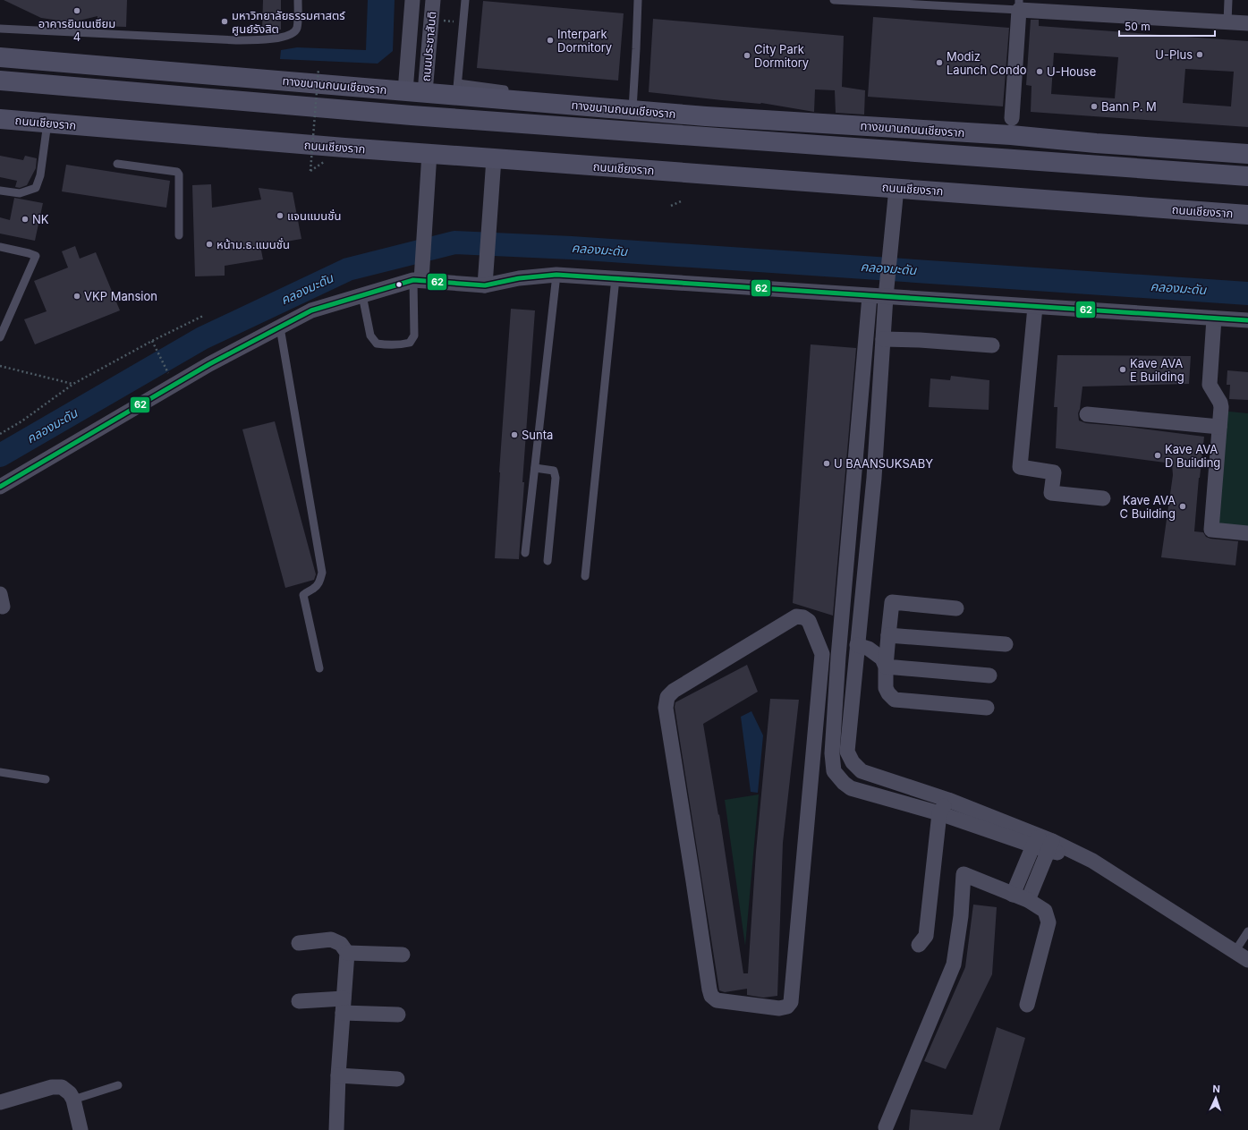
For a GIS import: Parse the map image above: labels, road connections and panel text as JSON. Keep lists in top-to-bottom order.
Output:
{
  "streets": {
    "main road": ["ทางขนานถนนเชียงราก", "ถนนเชียงราก"],
    "street": ["ถนนประชาสันติ"]
  },
  "crossings": [
    ["ถนนประชาสันติ", "ทางขนานถนนเชียงราก"]
  ],
  "water": ["คลองมะดัน"],
  "places": [
    "อาคารยิมเนเซียม 4",
    "มหาวิทยาลัยธรรมศาสตร์ ศูนย์รังสิต",
    "Interpark Dormitory",
    "U-Plus",
    "City Park Dormitory",
    "Modiz Launch Condo",
    "U-House",
    "Bann P. M",
    "แจนแมนชั่น",
    "NK",
    "หน้าม.ธ.แมนชั่น",
    "VKP Mansion",
    "Kave AVA E Building",
    "Sunta",
    "Kave AVA D Building",
    "U BAANSUKSABY",
    "Kave AVA C Building"
  ],
  "lines": ["transit line 62"],
  "scale_bar": "50 m",
  "north": "top"
}
